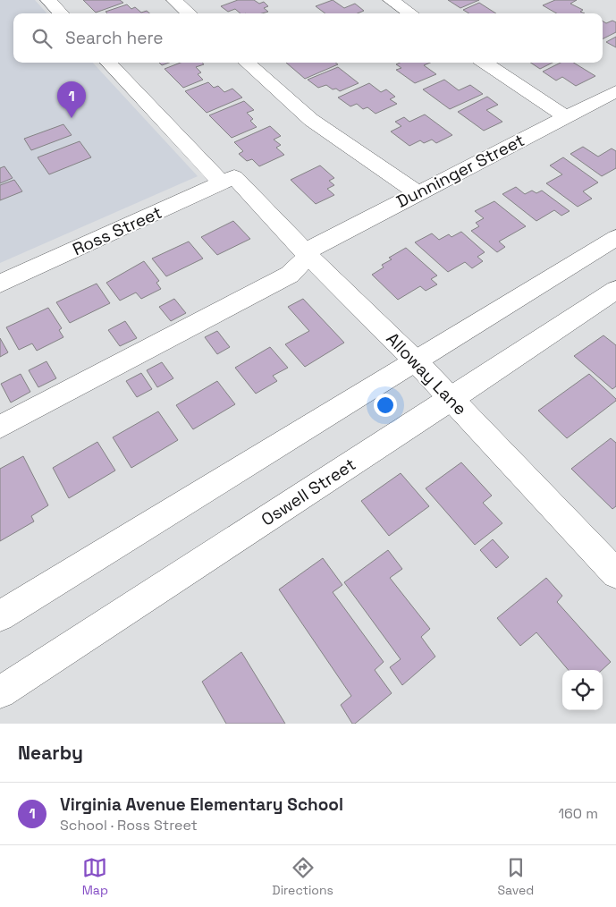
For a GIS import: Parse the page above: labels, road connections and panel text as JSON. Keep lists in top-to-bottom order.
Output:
{
  "streets": {
    "street": [
      "Dunninger Street",
      "Ross Street",
      "Alloway Lane",
      "Oswell Street"
    ]
  },
  "crossings": [
    ["Dunninger Street", "Alloway Lane"],
    ["Ross Street", "Alloway Lane"],
    ["Alloway Lane", "Oswell Street"]
  ],
  "page": {
    "search": "Search here",
    "pins": "1",
    "heading": "Nearby",
    "list": [
      {
        "mark": "1",
        "name": "Virginia Avenue Elementary School",
        "note": "School · Ross Street",
        "value": "160 m"
      }
    ],
    "nav": ["Map", "Directions", "Saved"]
  }
}
